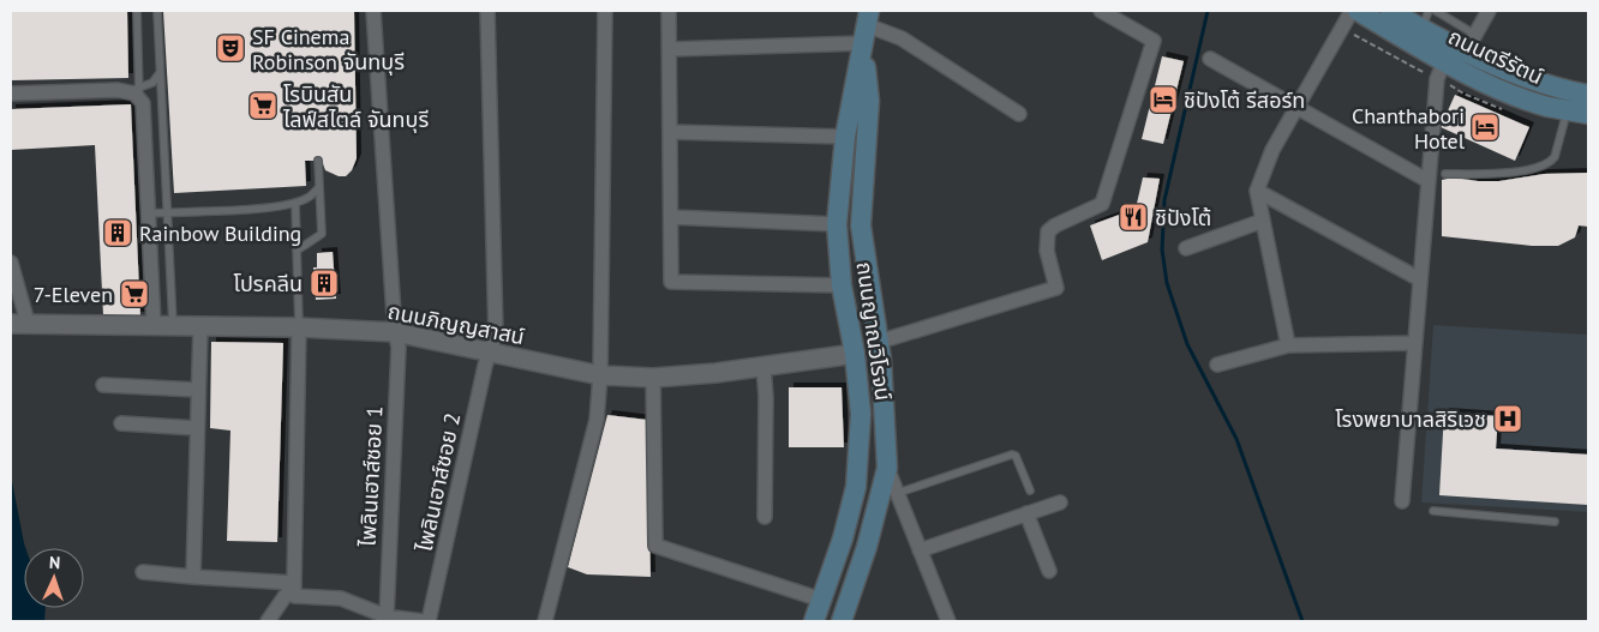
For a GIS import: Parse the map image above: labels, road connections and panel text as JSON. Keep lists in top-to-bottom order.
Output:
{
  "streets": {
    "main road": ["ถนนตรีรัตน์", "ถนนญาณวิโรจน์"],
    "street": ["ถนนภิญญสาสน์", "ไพลินเฮาส์ซอย 1", "ไพลินเฮาส์ซอย 2"]
  },
  "crossings": [
    ["ถนนภิญญสาสน์", "ถนนญาณวิโรจน์"],
    ["ถนนภิญญสาสน์", "ไพลินเฮาส์ซอย 1"],
    ["ถนนภิญญสาสน์", "ไพลินเฮาส์ซอย 2"]
  ],
  "places": {
    "theatre": ["SF Cinema Robinson จันทบุรี"],
    "hotel": ["ชิปังโต้ รีสอร์ท", "Chanthabori Hotel"],
    "supermarket": ["โรบินสัน ไลฟ์สไตล์ จันทบุรี", "7-Eleven"],
    "restaurant": ["ชิปังโต้"],
    "building": ["Rainbow Building", "โปรคลีน"],
    "hospital": ["โรงพยาบาลสิริเวช"]
  },
  "north": "top"
}
